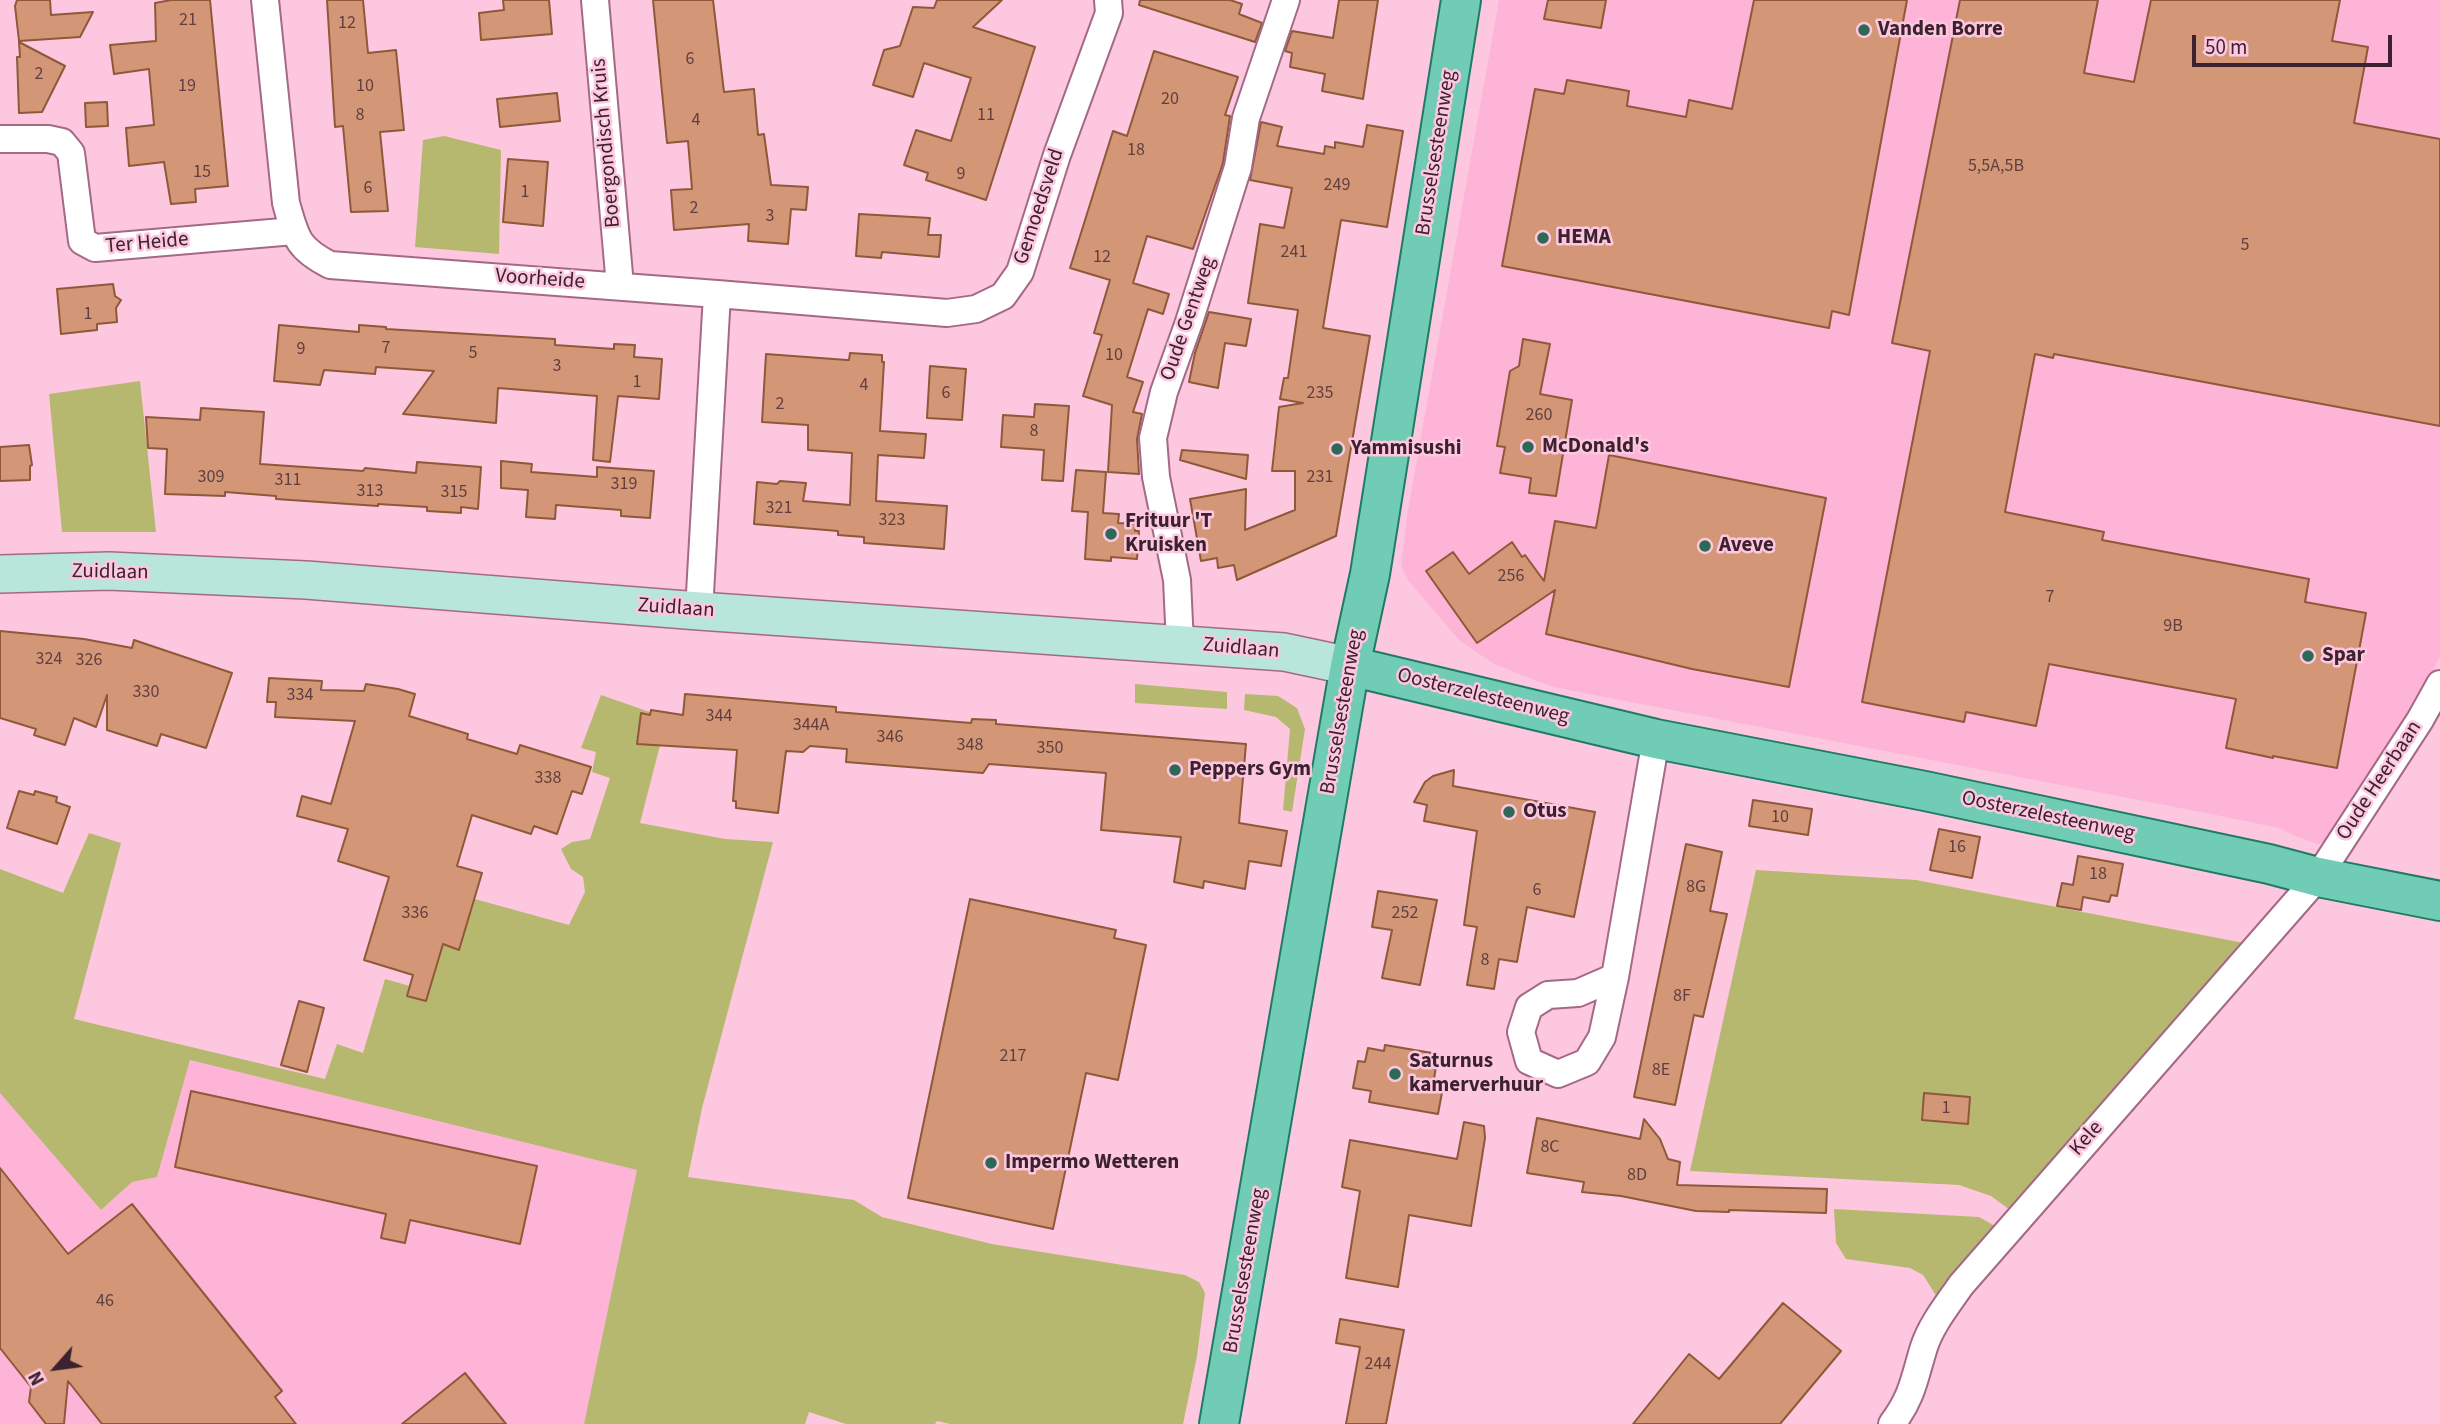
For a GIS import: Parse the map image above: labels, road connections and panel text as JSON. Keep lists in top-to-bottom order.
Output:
{
  "streets": {
    "main road": ["Brusselsesteenweg", "Zuidlaan", "Oosterzelesteenweg"],
    "street": [
      "Boergondisch Kruis",
      "Gemoedsveld",
      "Ter Heide",
      "Voorheide",
      "Oude Gentweg",
      "Oude Heerbaan",
      "Kele"
    ]
  },
  "crossings": [
    ["Boergondisch Kruis", "Voorheide"],
    ["Brusselsesteenweg", "Zuidlaan"],
    ["Brusselsesteenweg", "Oosterzelesteenweg"],
    ["Gemoedsveld", "Voorheide"],
    ["Ter Heide", "Voorheide"],
    ["Oude Gentweg", "Zuidlaan"],
    ["Zuidlaan", "Oosterzelesteenweg"],
    ["Oosterzelesteenweg", "Oude Heerbaan"],
    ["Oosterzelesteenweg", "Kele"],
    ["Oude Heerbaan", "Kele"]
  ],
  "places": [
    "Vanden Borre",
    "HEMA",
    "McDonald's",
    "Yammisushi",
    "Frituur 'T Kruisken",
    "Aveve",
    "Spar",
    "Peppers Gym",
    "Otus",
    "Saturnus kamerverhuur",
    "Impermo Wetteren"
  ],
  "house_numbers": [
    "21",
    "12",
    "6",
    "2",
    "19",
    "10",
    "20",
    "8",
    "11",
    "4",
    "18",
    "5,5A,5B",
    "15",
    "9",
    "249",
    "6",
    "1",
    "2",
    "3",
    "5",
    "241",
    "12",
    "1",
    "7",
    "9",
    "5",
    "10",
    "3",
    "1",
    "4",
    "6",
    "235",
    "2",
    "260",
    "8",
    "309",
    "231",
    "311",
    "319",
    "313",
    "315",
    "321",
    "323",
    "256",
    "7",
    "9B",
    "324",
    "326",
    "330",
    "334",
    "344",
    "344A",
    "346",
    "348",
    "350",
    "338",
    "10",
    "16",
    "18",
    "8G",
    "6",
    "336",
    "252",
    "8",
    "8F",
    "217",
    "8E",
    "1",
    "8C",
    "8D",
    "46",
    "244"
  ],
  "scale_bar": "50 m",
  "north": "bottom left"
}
